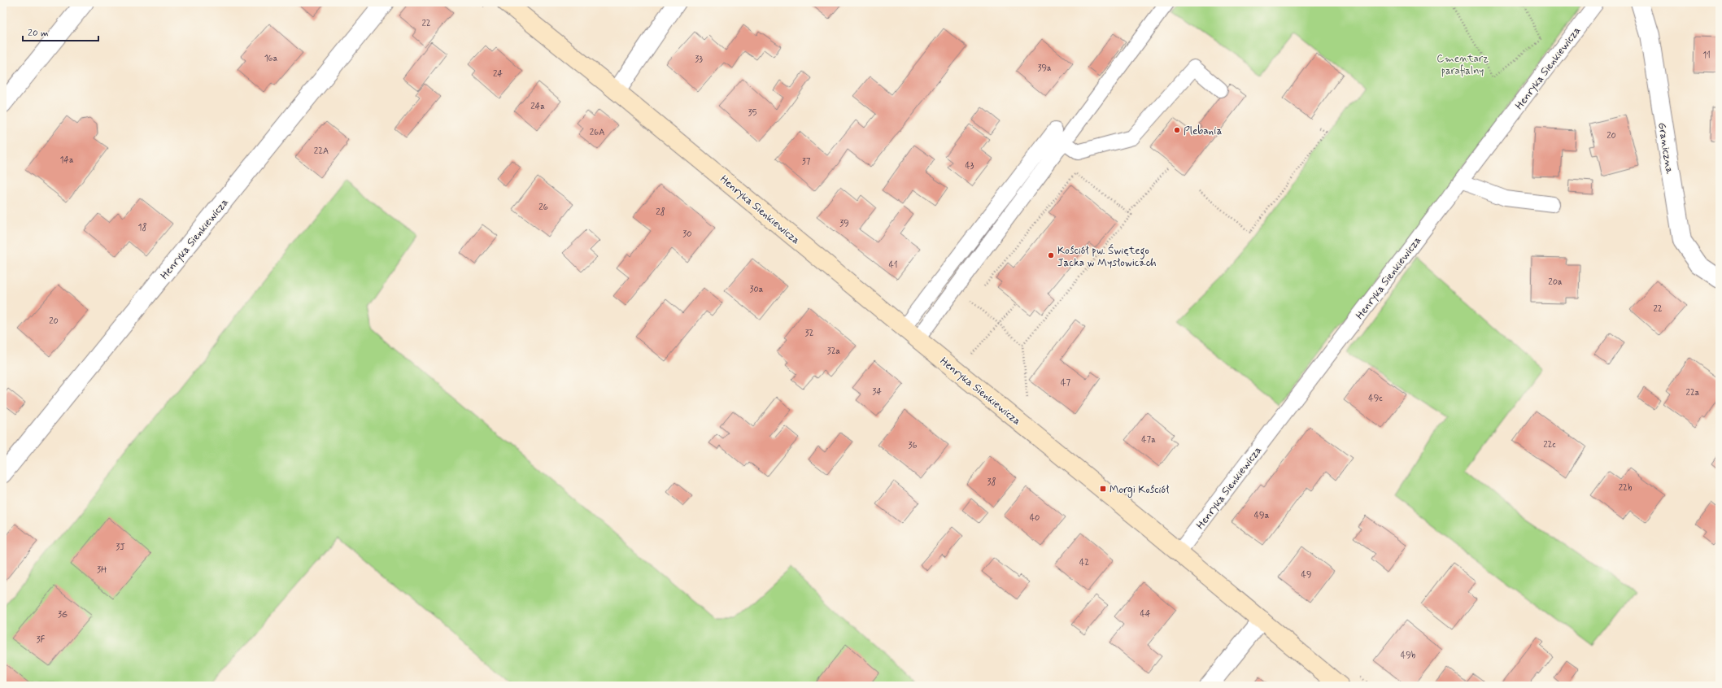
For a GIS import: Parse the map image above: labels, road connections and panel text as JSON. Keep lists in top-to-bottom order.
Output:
{
  "streets": {
    "street": ["Henryka Sienkiewicza", "Graniczna"]
  },
  "parks": ["Cmentarz parafialny"],
  "places": {
    "other": ["Plebania", "Kościół pw. Świętego Jacka w Mysłowicach"],
    "transit": ["Morgi Kościół"]
  },
  "house_numbers": [
    "22",
    "11",
    "16a",
    "33",
    "39a",
    "24",
    "24a",
    "35",
    "26A",
    "20",
    "22A",
    "14a",
    "37",
    "43",
    "26",
    "28",
    "39",
    "18",
    "30",
    "41",
    "20a",
    "30a",
    "22",
    "20",
    "32",
    "32a",
    "47",
    "34",
    "22a",
    "49c",
    "47a",
    "22c",
    "36",
    "38",
    "22b",
    "49a",
    "40",
    "3J",
    "42",
    "3H",
    "49",
    "44",
    "3G",
    "3F",
    "49b"
  ],
  "scale_bar": "20 m"
}
